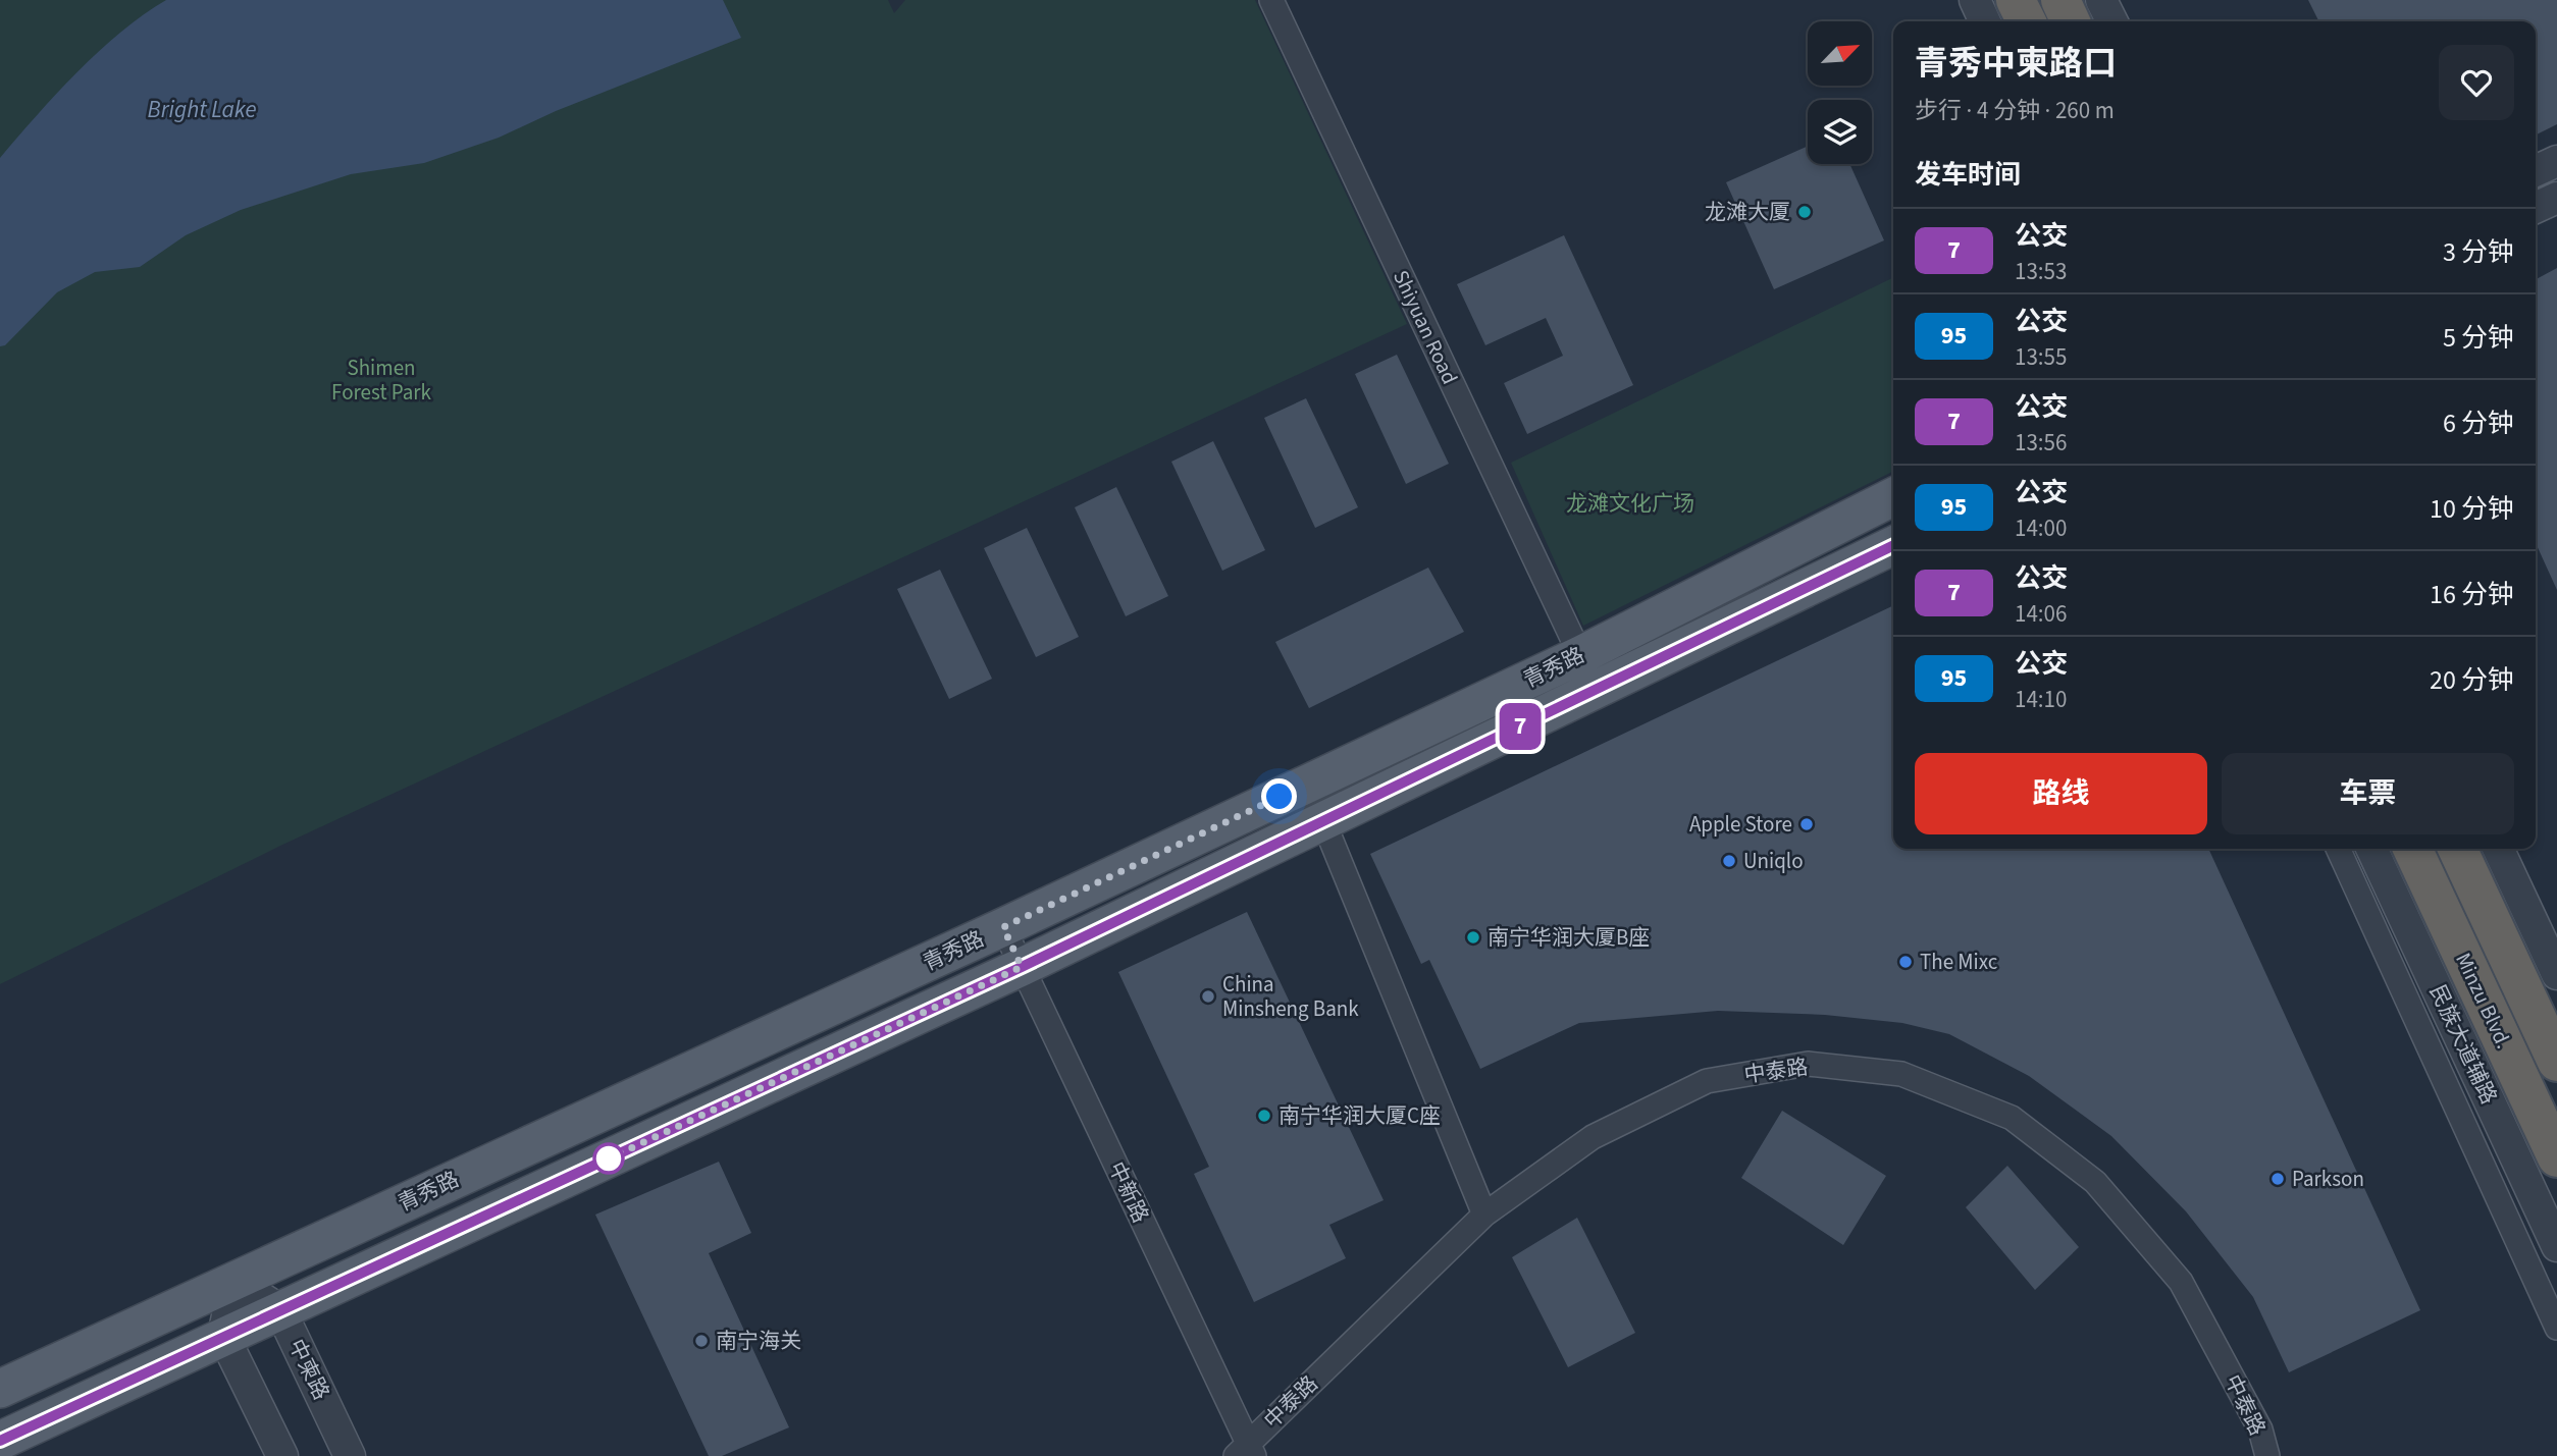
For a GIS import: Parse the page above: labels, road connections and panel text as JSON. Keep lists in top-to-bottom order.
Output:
{
  "streets": {
    "highway": ["Minzu Blvd."],
    "main road": ["青秀路"],
    "street": [
      "Shiyuan Road",
      "民族大道辅路",
      "中泰路",
      "中新路",
      "中柬路"
    ]
  },
  "crossings": [
    ["Shiyuan Road", "青秀路"],
    ["青秀路", "中新路"],
    ["青秀路", "中柬路"],
    ["中泰路", "中新路"]
  ],
  "water": ["Bright Lake"],
  "parks": ["Shimen Forest Park", "龙滩文化广场"],
  "places": [
    "龙滩大厦",
    "Apple Store",
    "Uniqlo",
    "南宁华润大厦B座",
    "The Mixc",
    "China Minsheng Bank",
    "南宁华润大厦C座",
    "Parkson",
    "南宁海关"
  ],
  "lines": ["bus line 7"],
  "north": "top right",
  "page": {
    "on_map": "7",
    "heading": [
      ["青秀中柬路口", "步行 · 4 分钟 · 260 m"],
      "发车时间"
    ],
    "list": [
      {
        "mark": "7",
        "name": "公交",
        "note": "13:53",
        "value": "3 分钟"
      },
      {
        "mark": "95",
        "name": "公交",
        "note": "13:55",
        "value": "5 分钟"
      },
      {
        "mark": "7",
        "name": "公交",
        "note": "13:56",
        "value": "6 分钟"
      },
      {
        "mark": "95",
        "name": "公交",
        "note": "14:00",
        "value": "10 分钟"
      },
      {
        "mark": "7",
        "name": "公交",
        "note": "14:06",
        "value": "16 分钟"
      },
      {
        "mark": "95",
        "name": "公交",
        "note": "14:10",
        "value": "20 分钟"
      }
    ],
    "buttons": ["路线", "车票"]
  }
}
